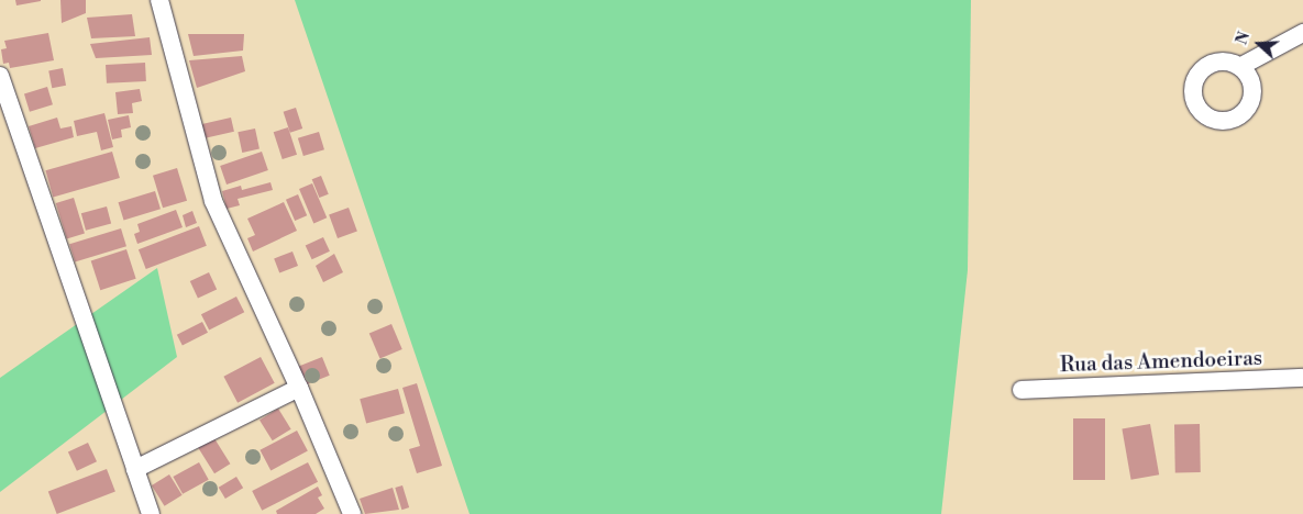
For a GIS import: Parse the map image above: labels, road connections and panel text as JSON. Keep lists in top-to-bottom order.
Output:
{
  "streets": {
    "street": ["Rua das Amendoeiras"]
  },
  "north": "left"
}
